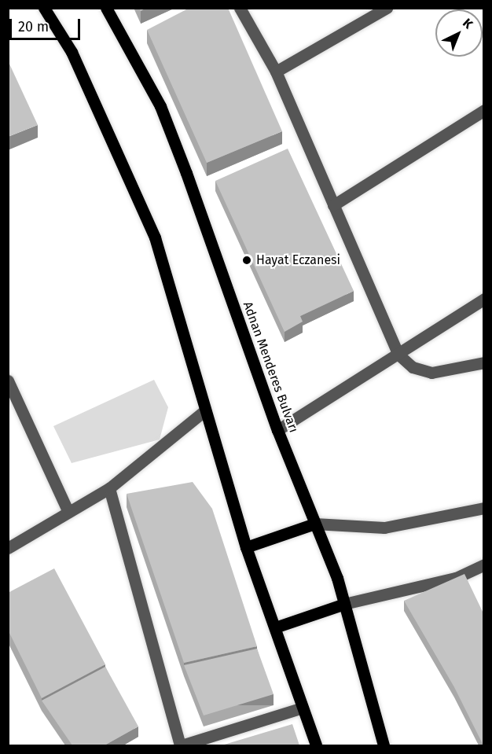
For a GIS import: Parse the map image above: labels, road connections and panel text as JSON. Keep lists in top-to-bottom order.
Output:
{
  "streets": {
    "main road": ["Adnan Menderes Bulvarı"]
  },
  "places": ["Hayat Eczanesi"],
  "scale_bar": "20 m",
  "north": "top right"
}
